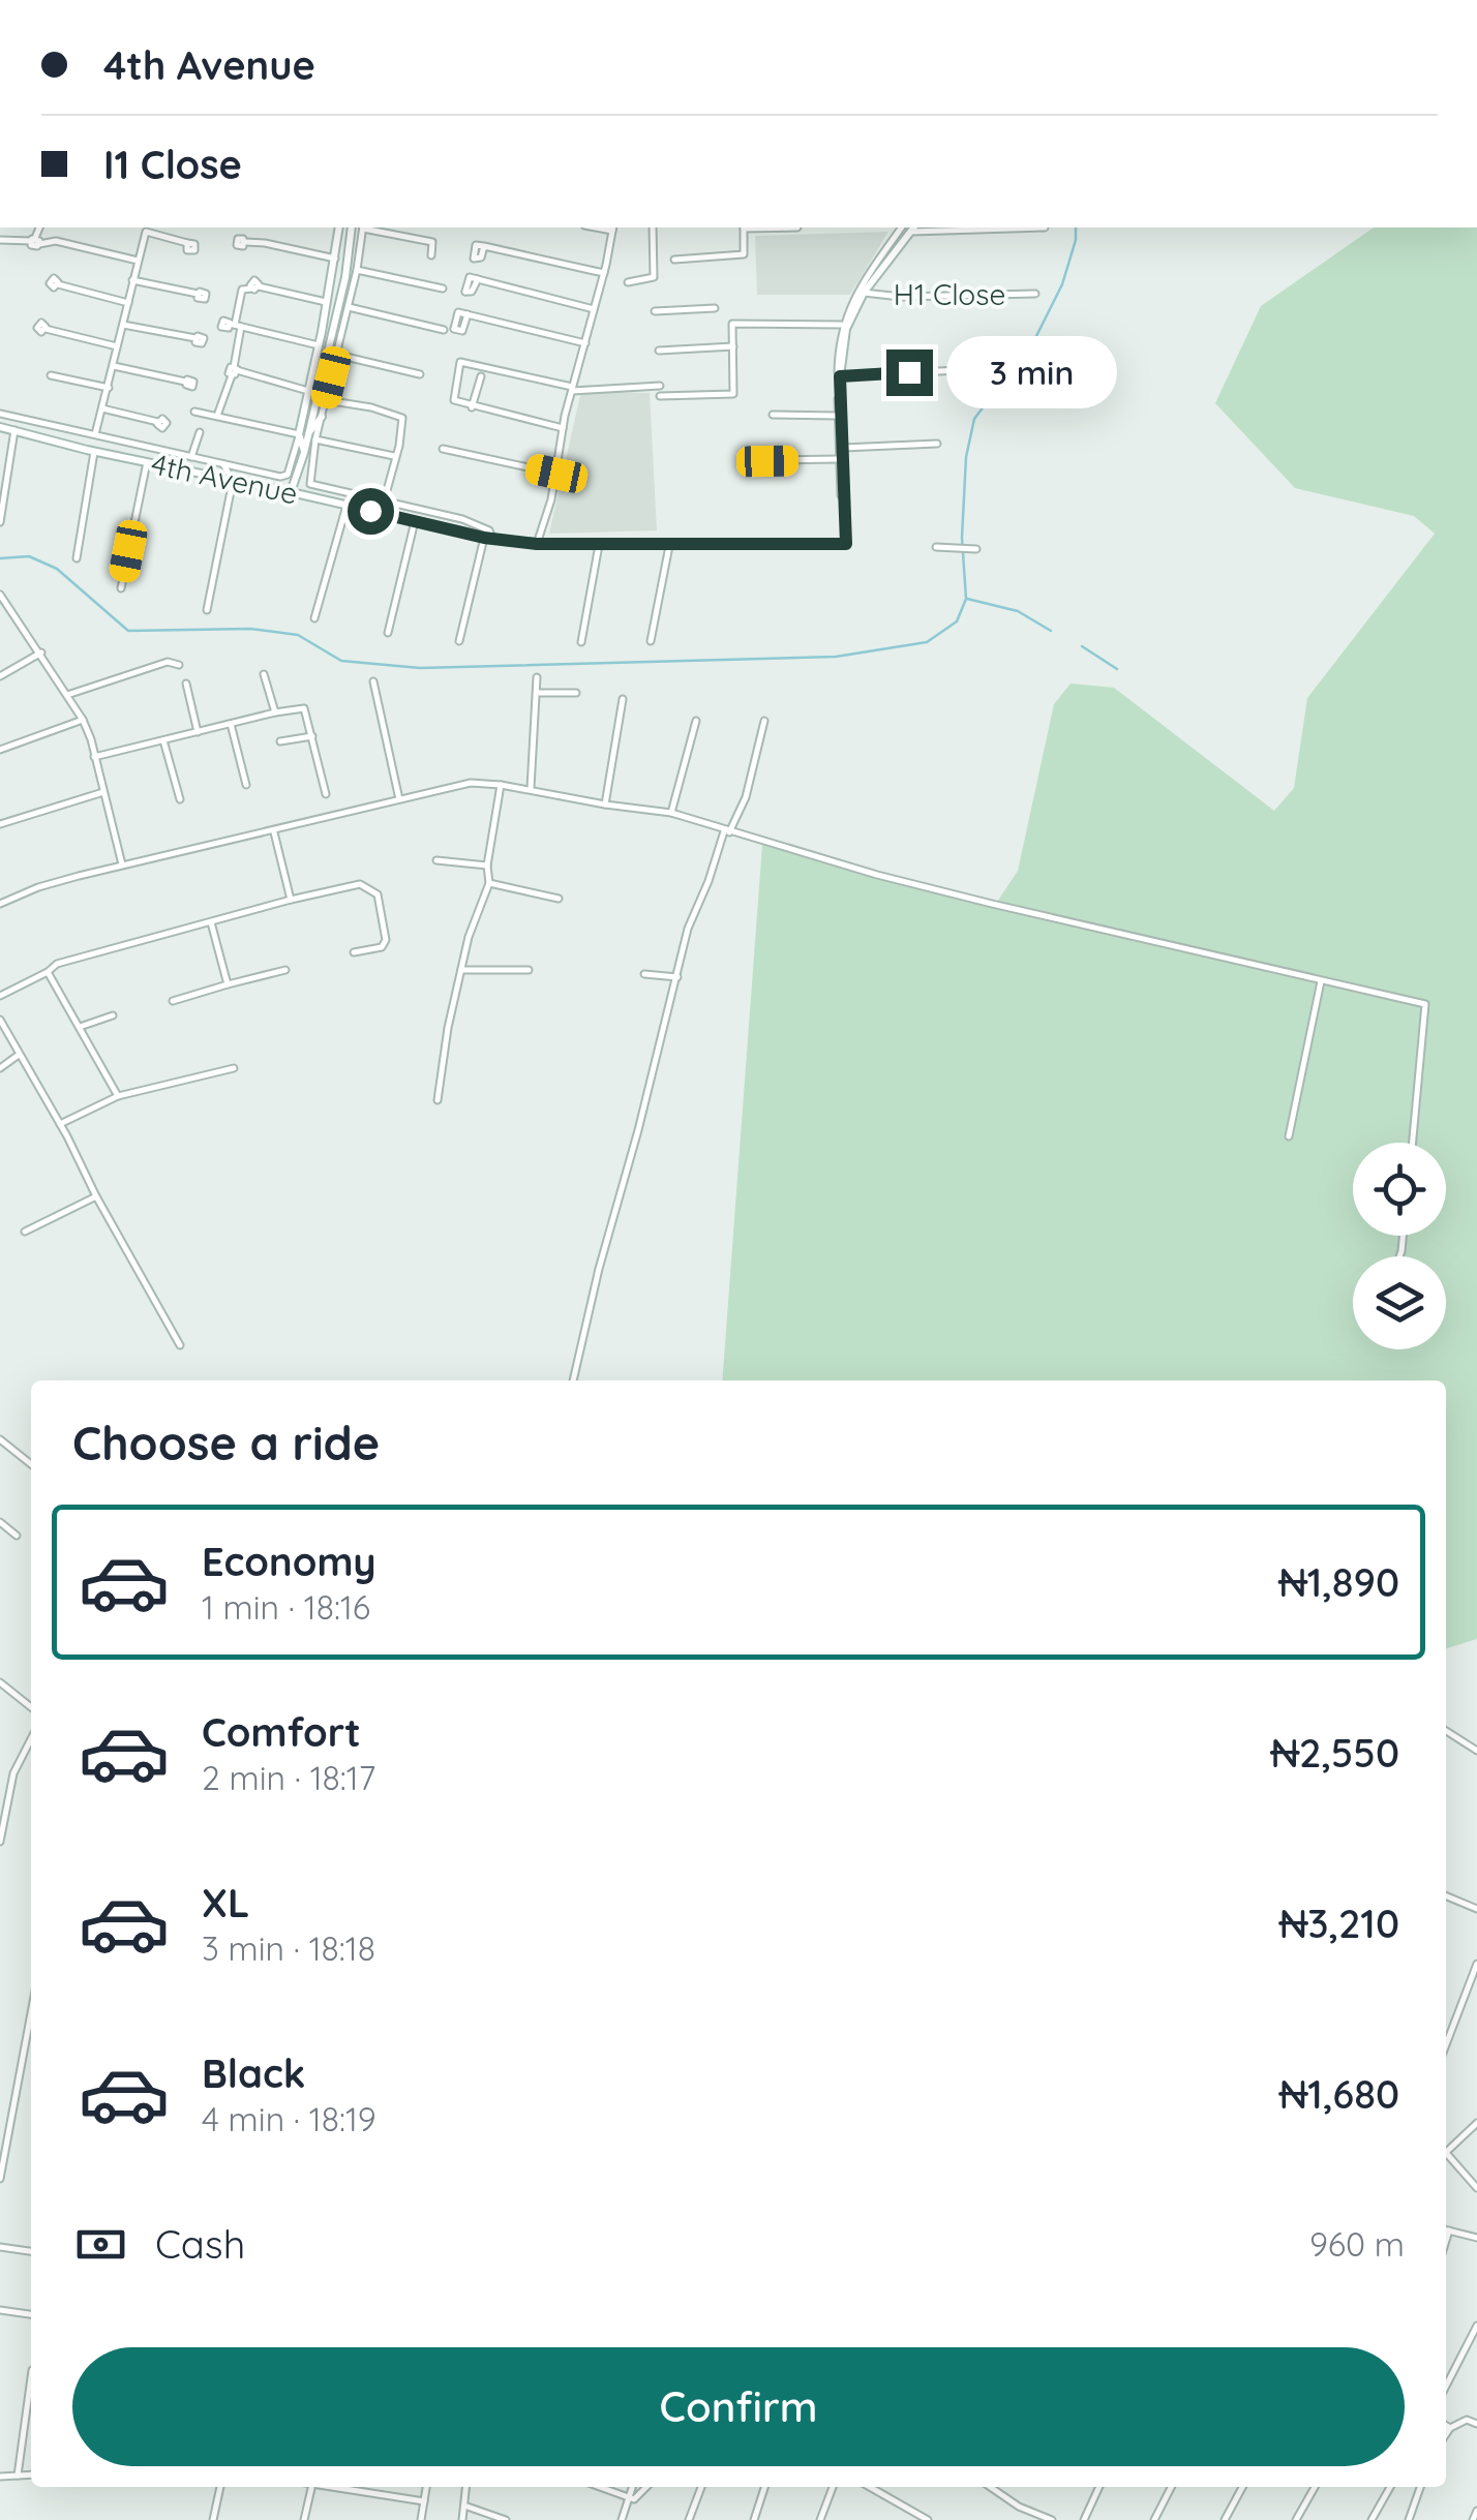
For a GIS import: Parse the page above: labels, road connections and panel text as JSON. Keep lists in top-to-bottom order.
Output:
{
  "streets": {
    "main road": ["4th Avenue"],
    "street": ["H1 Close"]
  },
  "page": {
    "banner": ["4th Avenue", "I1 Close"],
    "bubble": "3 min",
    "heading": "Choose a ride",
    "list": [
      {
        "name": "Economy",
        "note": "1 min · 18:16",
        "value": "₦1,890"
      },
      {
        "name": "Comfort",
        "note": "2 min · 18:17",
        "value": "₦2,550"
      },
      {
        "name": "XL",
        "note": "3 min · 18:18",
        "value": "₦3,210"
      },
      {
        "name": "Black",
        "note": "4 min · 18:19",
        "value": "₦1,680"
      }
    ],
    "pay": ["Cash", "960 m"],
    "buttons": "Confirm"
  }
}
